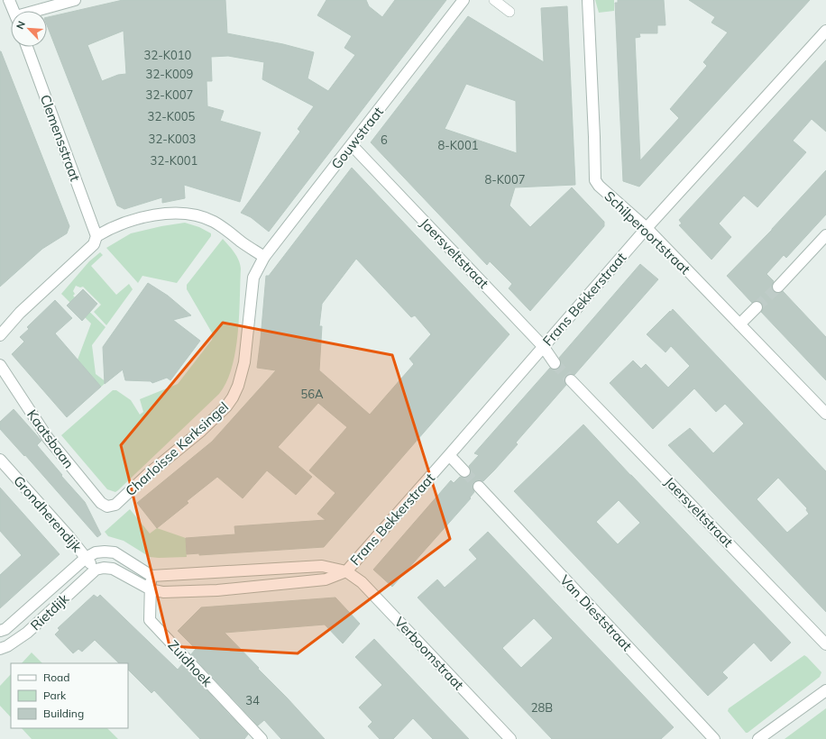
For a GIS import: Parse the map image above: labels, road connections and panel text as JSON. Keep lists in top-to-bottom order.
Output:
{
  "streets": {
    "street": [
      "Clemensstraat",
      "Gouwstraat",
      "Schilperoortstraat",
      "Jaersveltstraat",
      "Frans Bekkerstraat",
      "Kaatsbaan",
      "Charloisse Kerksingel",
      "Grondherendijk",
      "Rietdijk",
      "Van Dieststraat",
      "Verboomstraat",
      "Zuidhoek"
    ]
  },
  "crossings": [
    ["Gouwstraat", "Jaersveltstraat"],
    ["Gouwstraat", "Charloisse Kerksingel"],
    ["Schilperoortstraat", "Frans Bekkerstraat"],
    ["Jaersveltstraat", "Frans Bekkerstraat"],
    ["Frans Bekkerstraat", "Grondherendijk"],
    ["Frans Bekkerstraat", "Rietdijk"],
    ["Frans Bekkerstraat", "Verboomstraat"],
    ["Frans Bekkerstraat", "Zuidhoek"],
    ["Kaatsbaan", "Charloisse Kerksingel"],
    ["Grondherendijk", "Rietdijk"]
  ],
  "house_numbers": [
    "32-K010",
    "32-K009",
    "32-K007",
    "32-K005",
    "32-K003",
    "6",
    "8-K001",
    "32-K001",
    "8-K007",
    "56A",
    "34",
    "28B"
  ],
  "legend": ["Road", "Park", "Building"],
  "north": "top left"
}
